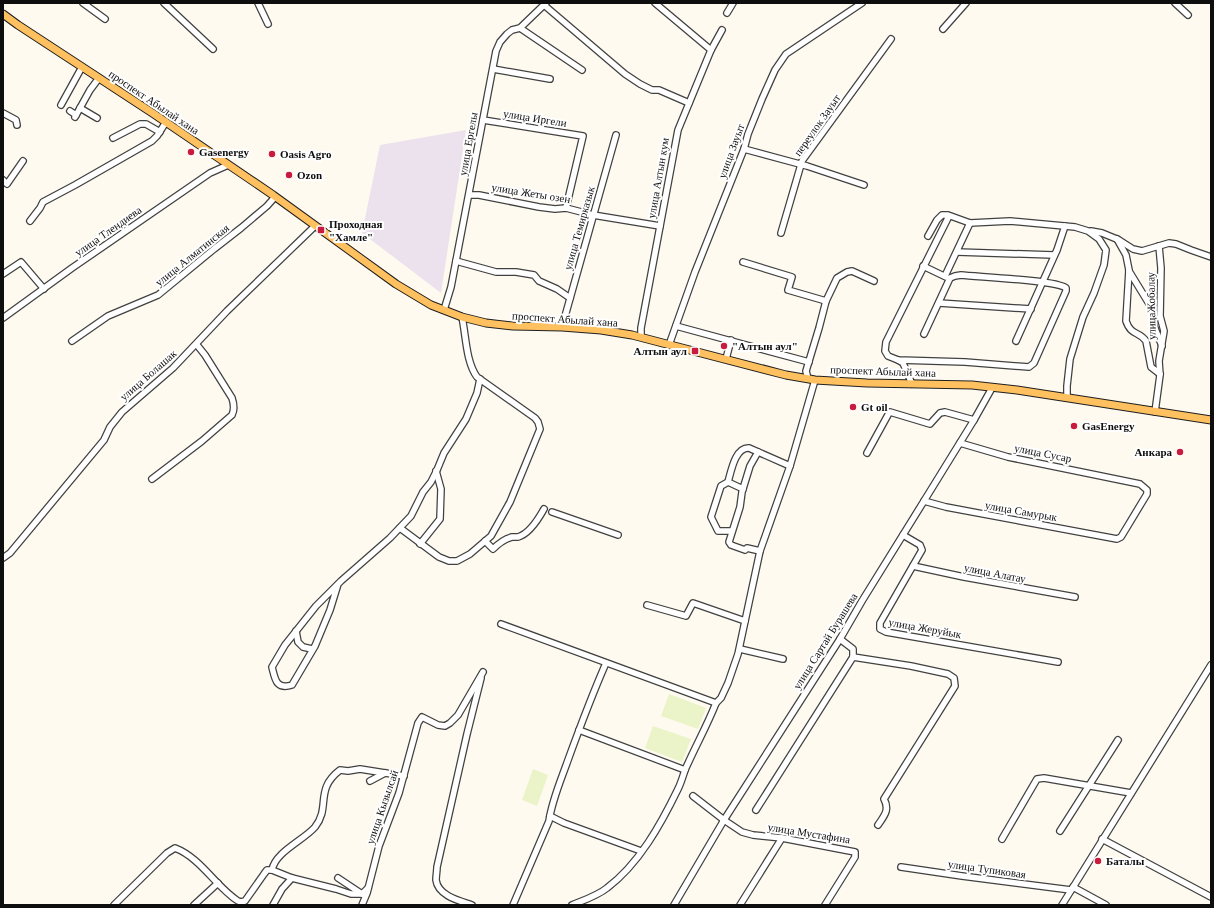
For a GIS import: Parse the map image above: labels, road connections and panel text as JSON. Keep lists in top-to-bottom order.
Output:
{
  "streets": {
    "main road": ["проспект Абылай хана"],
    "street": [
      "улица Иргели",
      "переулок Зауыт",
      "улица Ергелы",
      "улица Зауыт",
      "улица Алтын кум",
      "улица Жеты озен",
      "улица Темирказык",
      "улица Тлендиева",
      "улица Алматинская",
      "улицаЖобалау",
      "улица Болашак",
      "улица Сусар",
      "улица Самурык",
      "улица Алатау",
      "улица Жеруйык",
      "улица Сартай Бурашева",
      "улица Кызылсай",
      "улица Мустафина",
      "улица Тупиковая"
    ]
  },
  "crossings": [
    ["проспект Абылай хана", "улица Ергелы"],
    ["проспект Абылай хана", "улица Зауыт"],
    ["проспект Абылай хана", "улица Алтын кум"],
    ["проспект Абылай хана", "улица Темирказык"],
    ["проспект Абылай хана", "улица Тлендиева"],
    ["проспект Абылай хана", "улица Алматинская"],
    ["проспект Абылай хана", "улицаЖобалау"],
    ["проспект Абылай хана", "улица Болашак"],
    ["проспект Абылай хана", "улица Сартай Бурашева"],
    ["улица Иргели", "улица Ергелы"],
    ["улица Иргели", "улица Жеты озен"],
    ["улица Ергелы", "улица Жеты озен"],
    ["улица Алтын кум", "улица Жеты озен"],
    ["улица Жеты озен", "улица Темирказык"],
    ["улица Сусар", "улица Самурык"],
    ["улица Сусар", "улица Сартай Бурашева"],
    ["улица Самурык", "улица Сартай Бурашева"],
    ["улица Алатау", "улица Жеруйык"],
    ["улица Жеруйык", "улица Сартай Бурашева"],
    ["улица Сартай Бурашева", "улица Мустафина"]
  ],
  "places": {
    "other": [
      "Gasenergy",
      "Oasis Agro",
      "Ozon",
      "\"Алтын аул\"",
      "Gt oil",
      "GasEnergy",
      "Анкара",
      "Баталы"
    ],
    "transit": ["Проходная \"Хамле\"", "Алтын аул"]
  }
}
